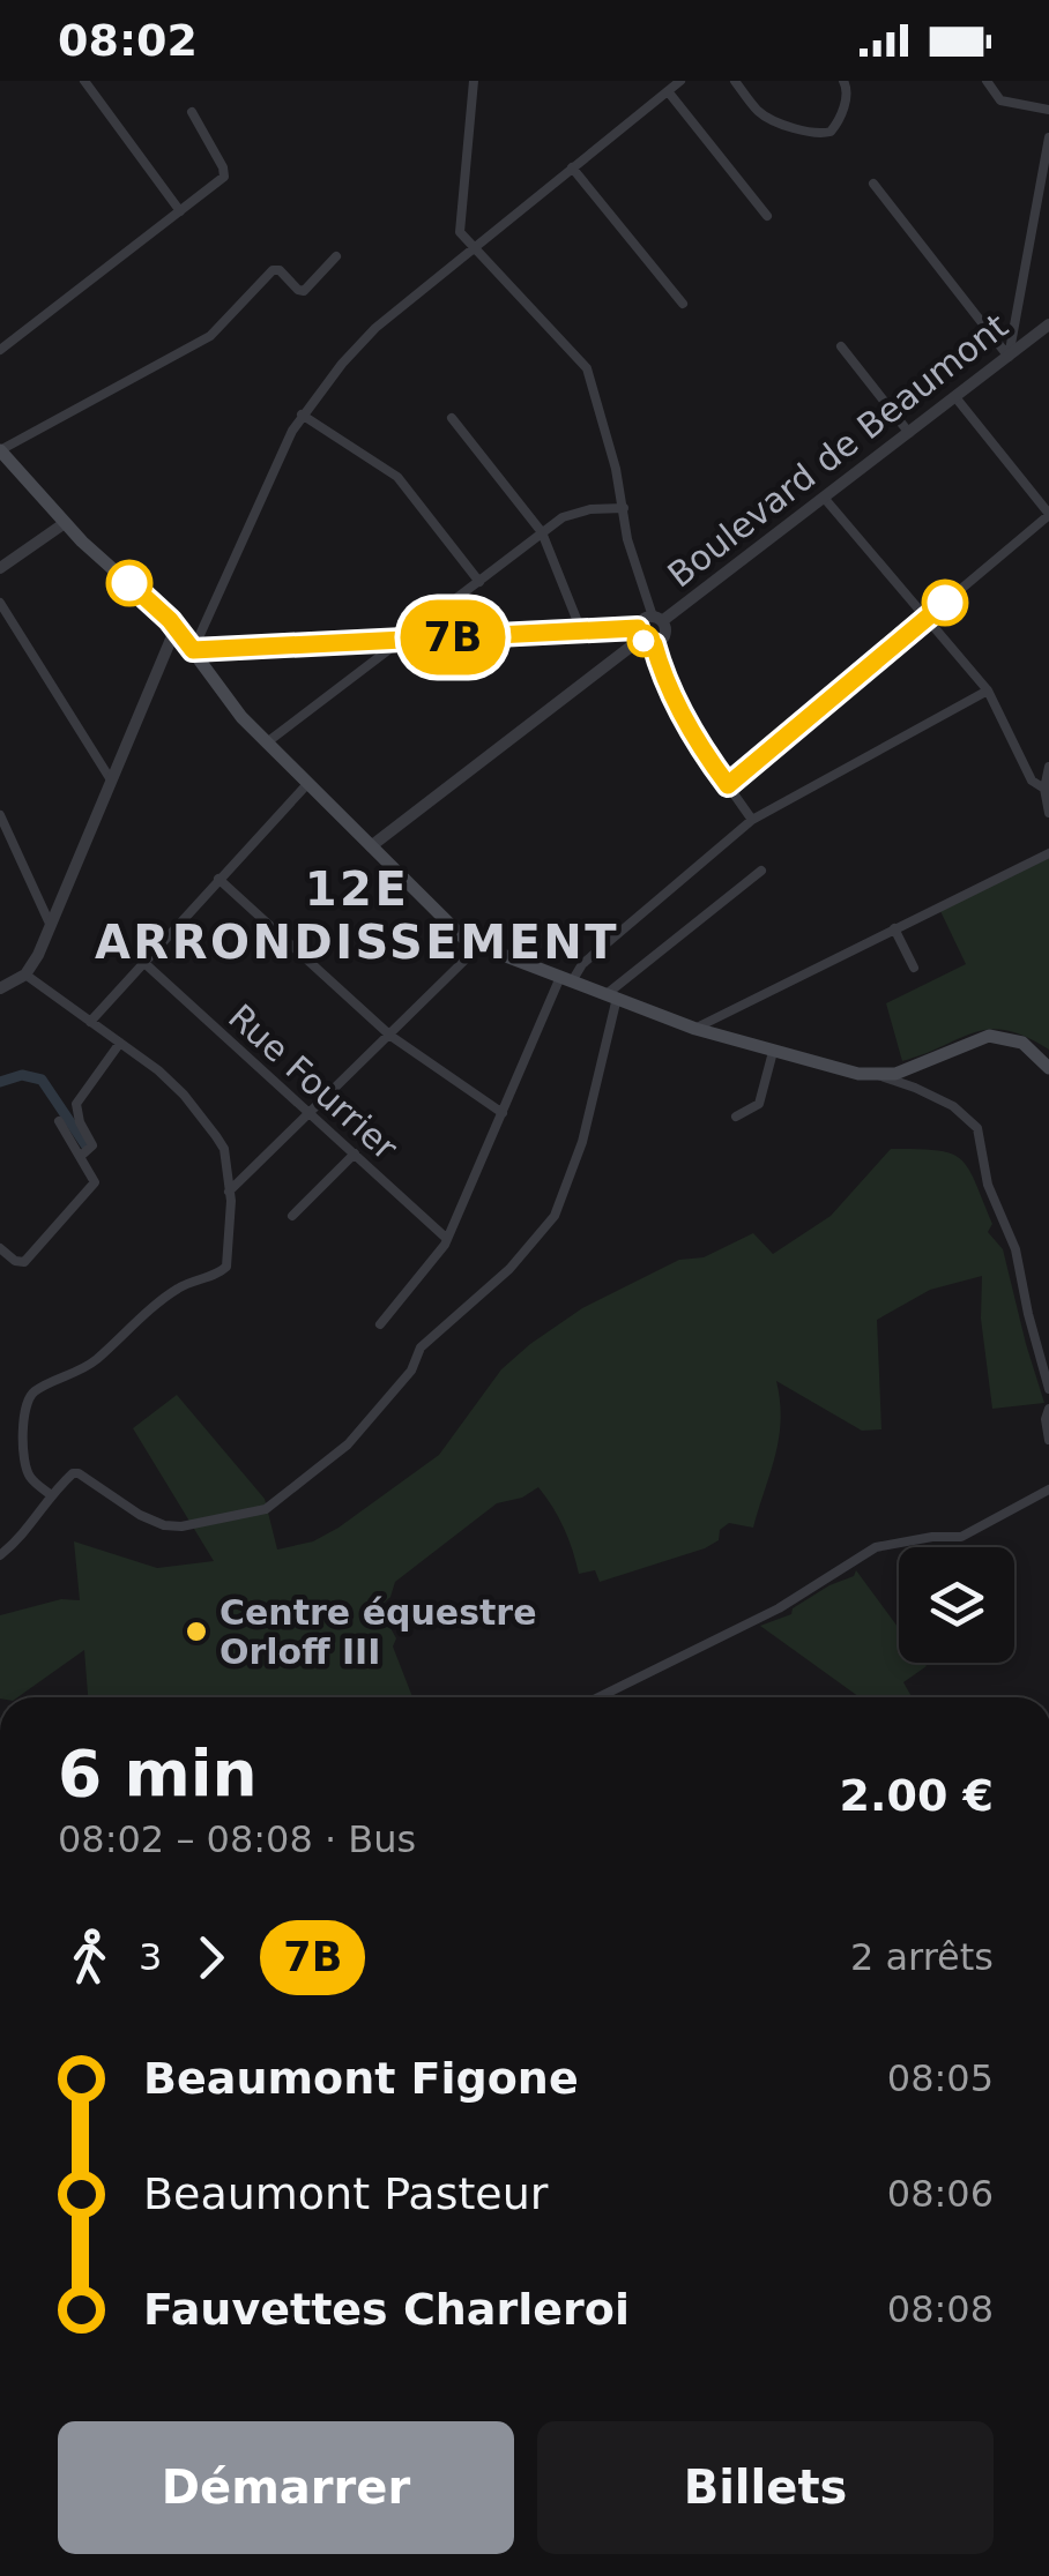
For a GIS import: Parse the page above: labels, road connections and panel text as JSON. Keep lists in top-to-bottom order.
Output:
{
  "streets": {
    "street": ["Boulevard de Beaumont", "Rue Fourrier"]
  },
  "districts": ["12E ARRONDISSEMENT"],
  "places": ["Centre équestre Orloff III"],
  "lines": ["bus line 7B"],
  "page": {
    "status": "08:02",
    "on_map": "7B",
    "heading": ["6 min", "08:02 – 08:08 · Bus", "2.00 €"],
    "legs": ["3", "7B", "2 arrêts"],
    "list": [
      {
        "name": "Beaumont Figone",
        "value": "08:05"
      },
      {
        "name": "Beaumont Pasteur",
        "value": "08:06"
      },
      {
        "name": "Fauvettes Charleroi",
        "value": "08:08"
      }
    ],
    "buttons": ["Démarrer", "Billets"]
  }
}
